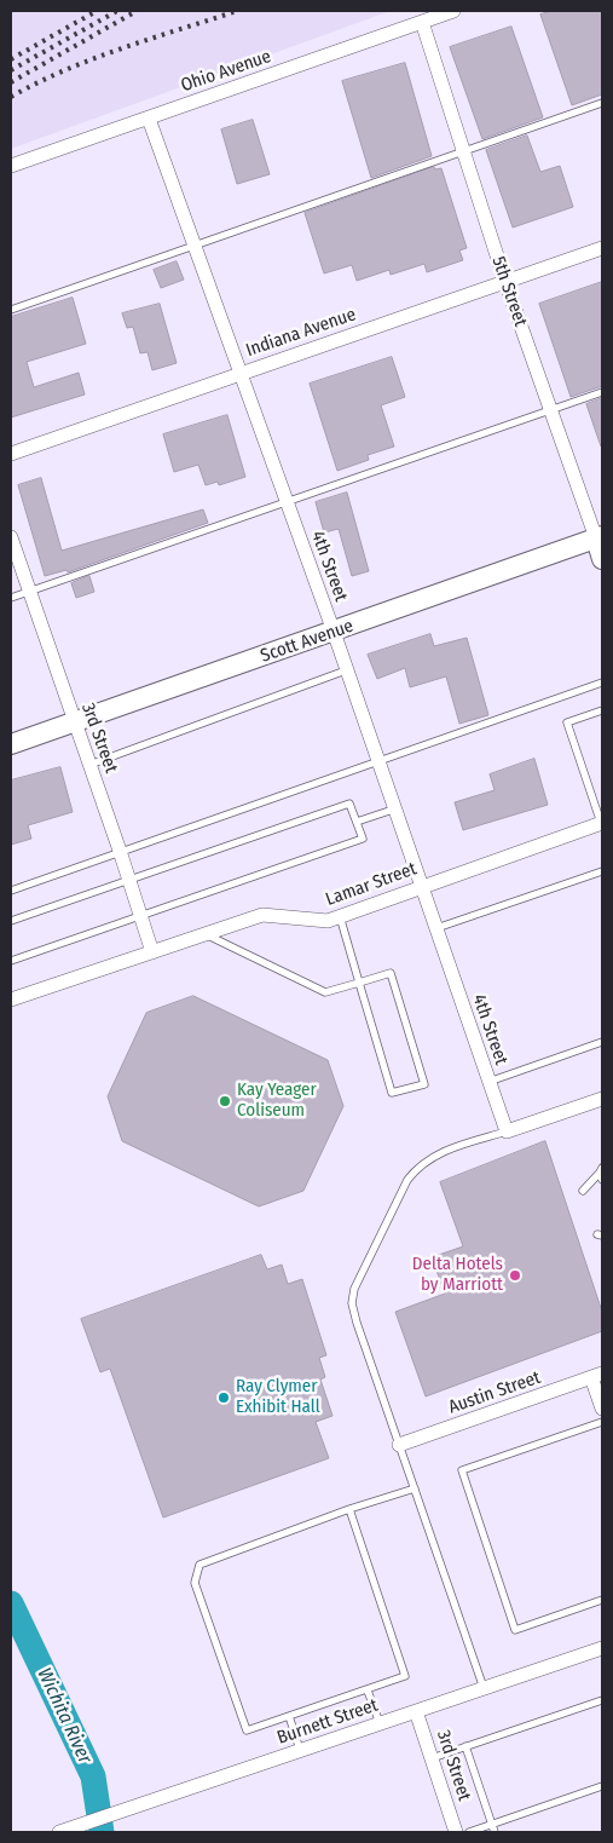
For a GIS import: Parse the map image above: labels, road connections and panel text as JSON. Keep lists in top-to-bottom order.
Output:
{
  "streets": {
    "main road": ["5th Street", "Scott Avenue"],
    "street": [
      "Ohio Avenue",
      "Indiana Avenue",
      "4th Street",
      "3rd Street",
      "Lamar Street",
      "Austin Street",
      "Burnett Street"
    ]
  },
  "crossings": [
    ["Ohio Avenue", "5th Street"],
    ["Ohio Avenue", "4th Street"],
    ["5th Street", "Indiana Avenue"],
    ["5th Street", "Scott Avenue"],
    ["Indiana Avenue", "4th Street"],
    ["4th Street", "Scott Avenue"],
    ["4th Street", "Lamar Street"],
    ["Scott Avenue", "3rd Street"],
    ["3rd Street", "Lamar Street"],
    ["3rd Street", "Burnett Street"]
  ],
  "water": ["Wichita River"],
  "places": ["Kay Yeager Coliseum", "Delta Hotels by Marriott", "Ray Clymer Exhibit Hall"]
}
